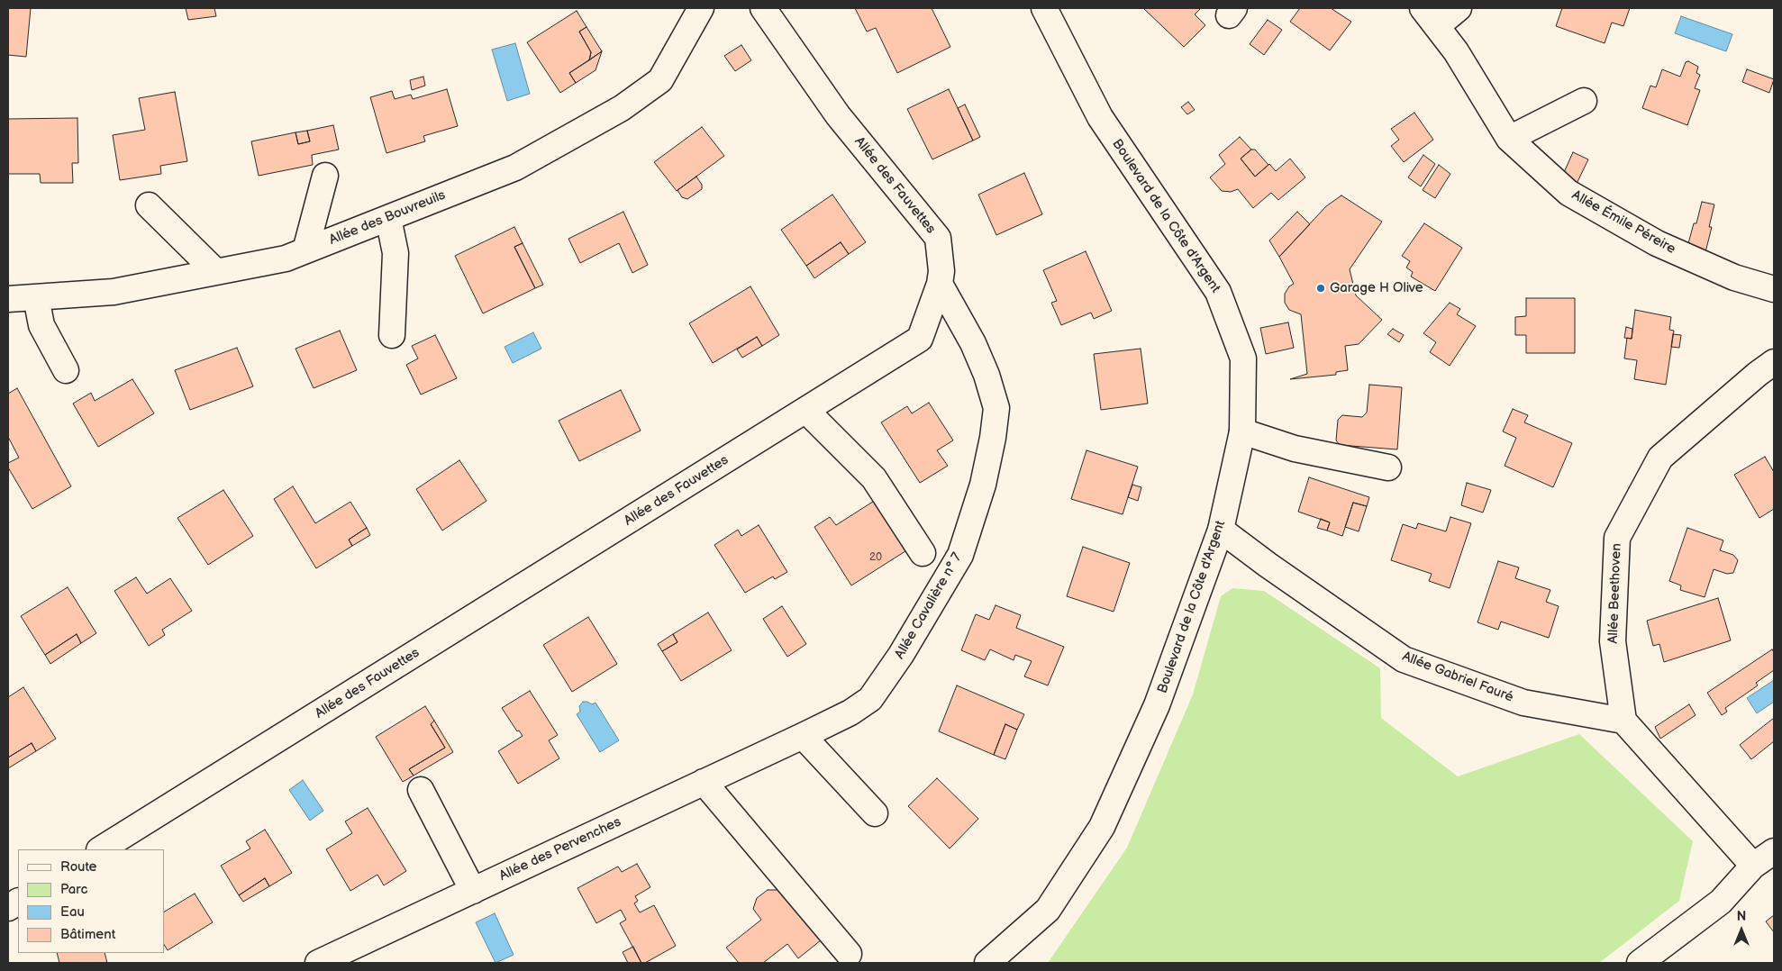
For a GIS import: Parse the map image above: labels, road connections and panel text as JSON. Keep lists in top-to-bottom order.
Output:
{
  "streets": {
    "street": [
      "Allée des Fauvettes",
      "Boulevard de la Côte d'Argent",
      "Allée des Bouvreuils",
      "Allée Émile Péreire",
      "Allée Beethoven",
      "Allée Cavalière n° 7",
      "Allée Gabriel Fauré",
      "Allée des Pervenches"
    ]
  },
  "crossings": [
    ["Allée des Fauvettes", "Allée Cavalière n° 7"],
    ["Boulevard de la Côte d'Argent", "Allée Gabriel Fauré"],
    ["Allée Beethoven", "Allée Gabriel Fauré"],
    ["Allée Cavalière n° 7", "Allée des Pervenches"]
  ],
  "places": ["Garage H Olive"],
  "house_numbers": ["20"],
  "legend": [
    "Route",
    "Parc",
    "Eau",
    "Bâtiment"
  ],
  "north": "top"
}
